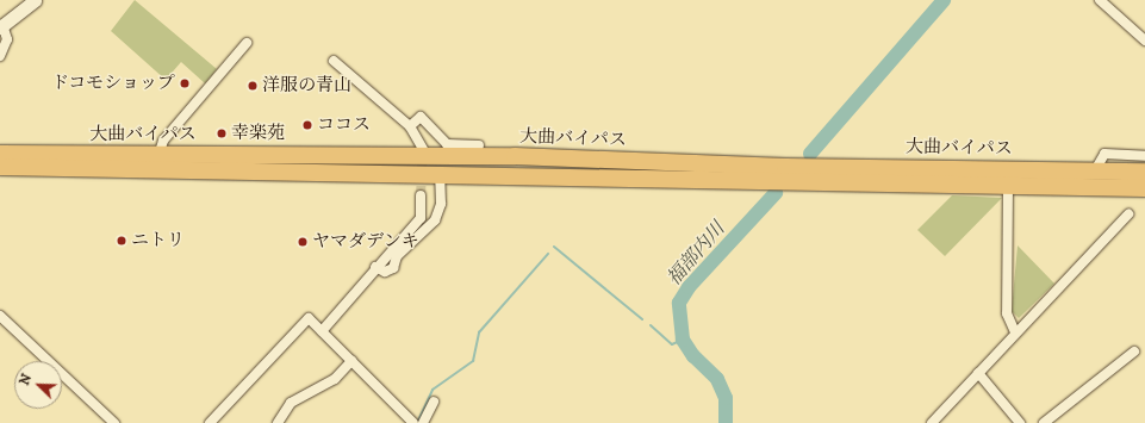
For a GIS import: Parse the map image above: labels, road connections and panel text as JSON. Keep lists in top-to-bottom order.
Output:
{
  "streets": {
    "highway": ["大曲バイパス"]
  },
  "water": ["福部内川"],
  "places": [
    "ドコモショップ",
    "洋服の青山",
    "ココス",
    "幸楽苑",
    "ニトリ",
    "ヤマダデンキ"
  ],
  "north": "top left"
}
